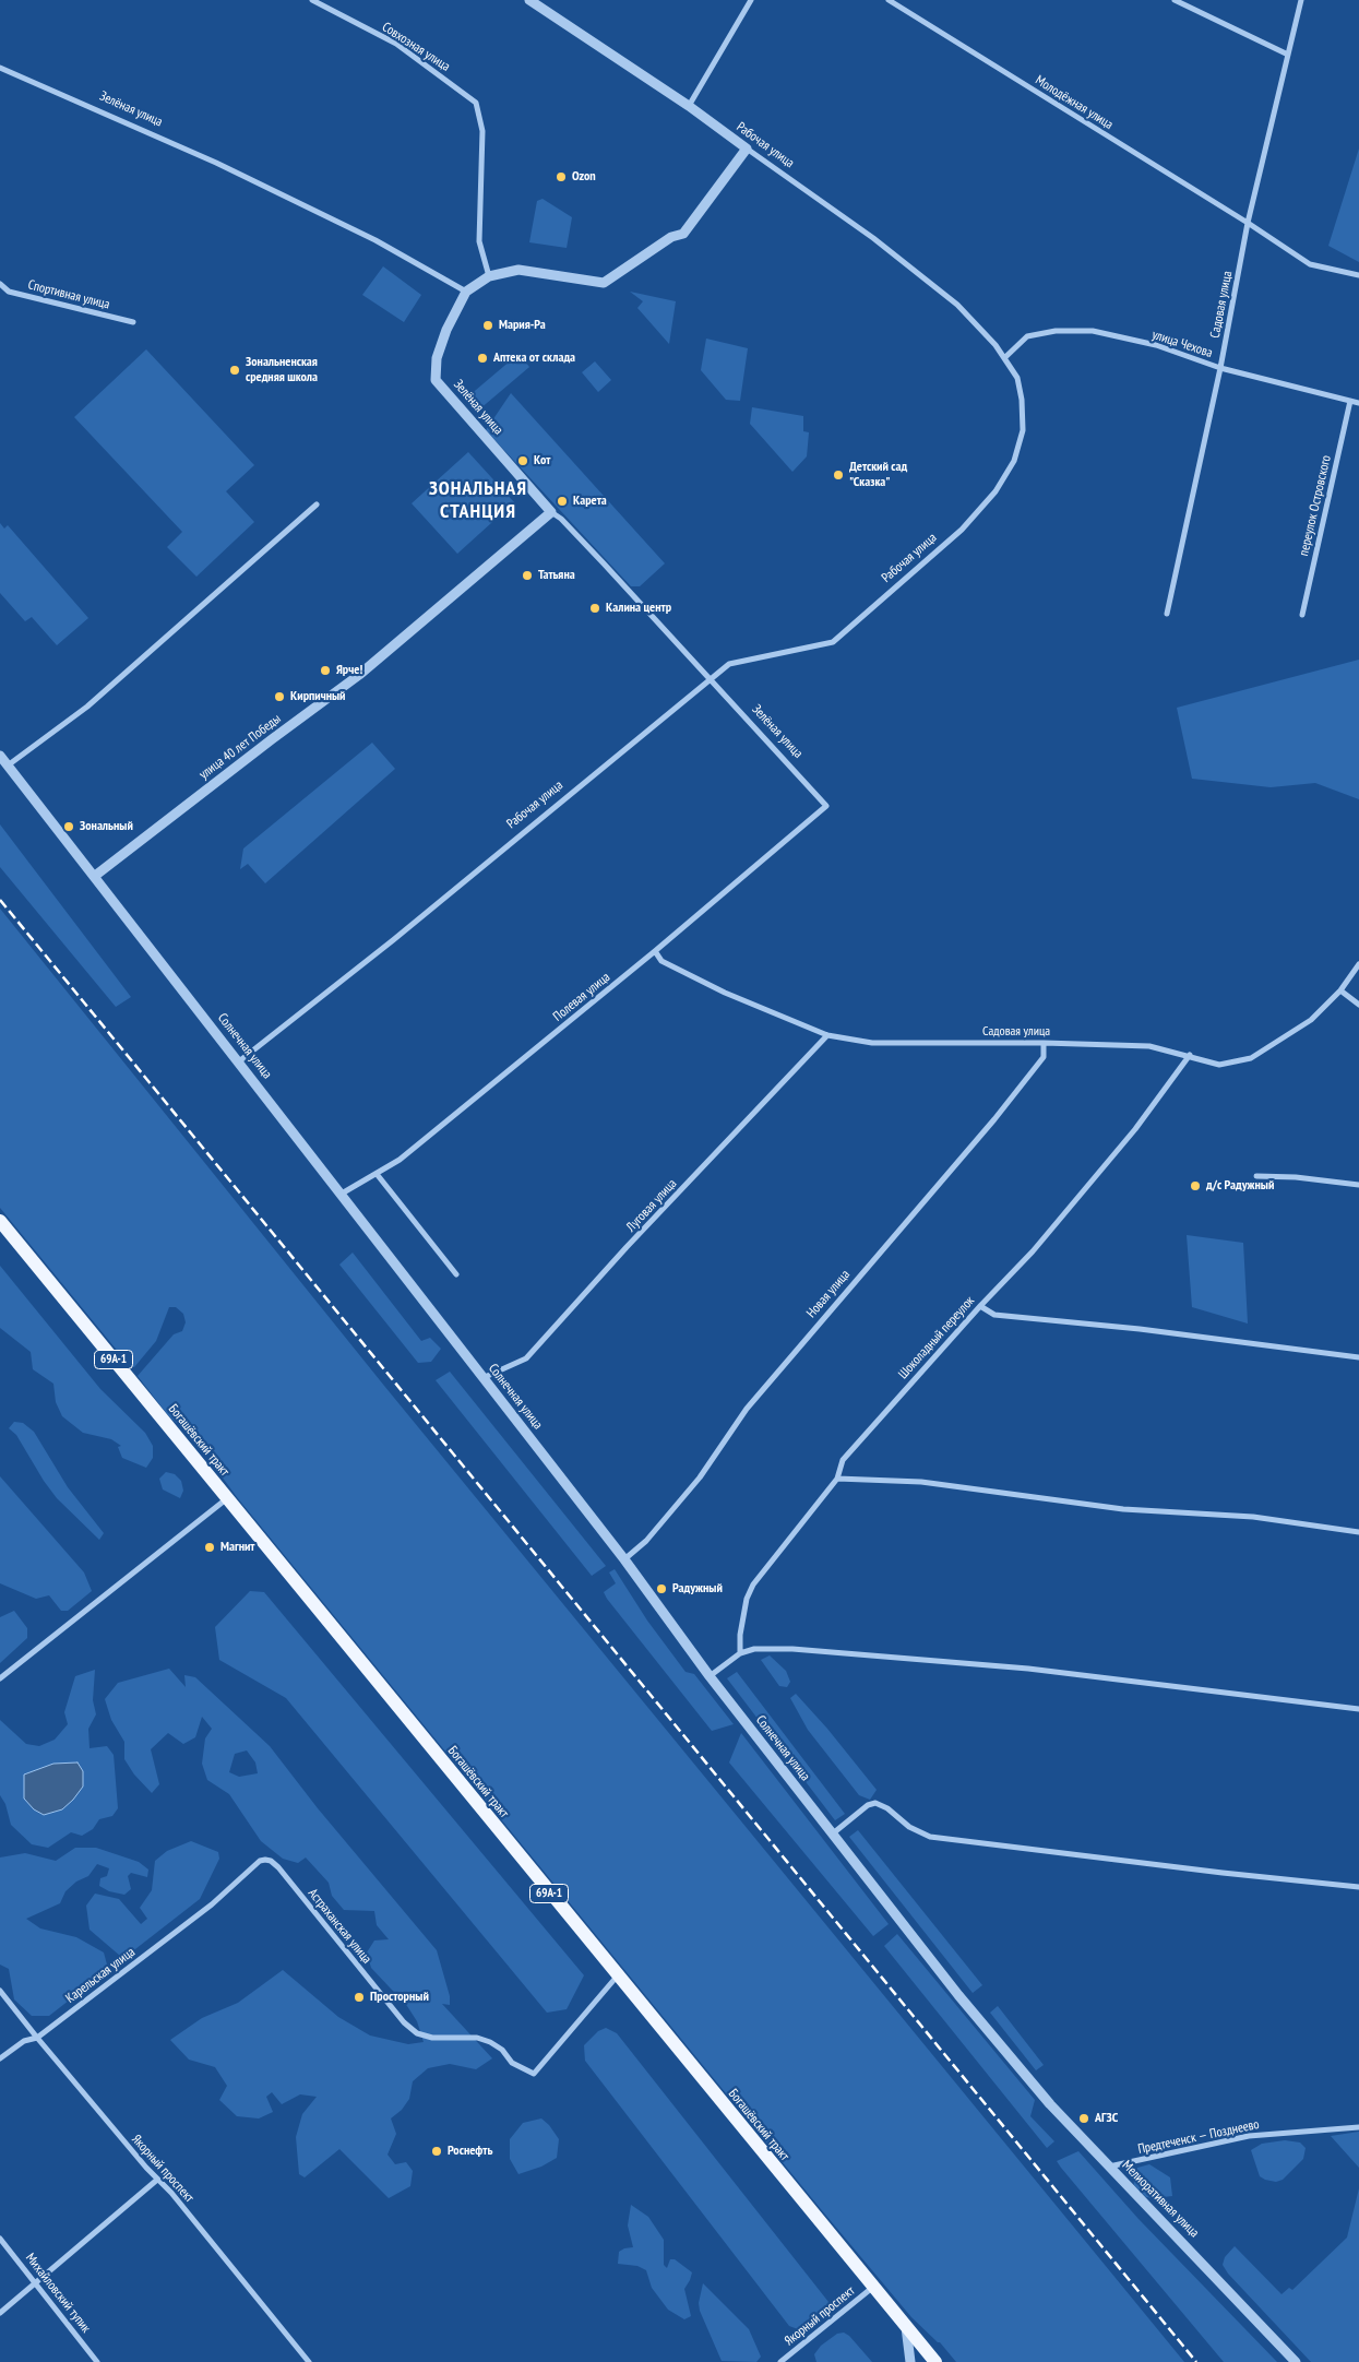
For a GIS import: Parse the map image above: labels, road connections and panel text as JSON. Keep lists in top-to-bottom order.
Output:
{
  "streets": {
    "main road": ["69А-1", "Богашёвский тракт"],
    "street": [
      "Совхозная улица",
      "Молодёжная улица",
      "Зелёная улица",
      "Рабочая улица",
      "Спортивная улица",
      "Садовая улица",
      "улица Чехова",
      "переулок Островского",
      "улица 40 лет Победы",
      "Полевая улица",
      "Солнечная улица",
      "Луговая улица",
      "Новая улица",
      "Шоколадный переулок",
      "Астраханская улица",
      "Карельская улица",
      "Предтеченск — Позднеево",
      "Якорный проспект",
      "Мелиоративная улица",
      "Михайловский тупик"
    ]
  },
  "crossings": [
    ["Молодёжная улица", "Садовая улица"],
    ["Зелёная улица", "Рабочая улица"],
    ["Зелёная улица", "улица 40 лет Победы"],
    ["Зелёная улица", "Полевая улица"],
    ["Рабочая улица", "улица Чехова"],
    ["Рабочая улица", "Солнечная улица"],
    ["Садовая улица", "улица Чехова"],
    ["Садовая улица", "Полевая улица"],
    ["Садовая улица", "Луговая улица"],
    ["Садовая улица", "Новая улица"],
    ["Садовая улица", "Шоколадный переулок"],
    ["улица Чехова", "переулок Островского"],
    ["улица 40 лет Победы", "Солнечная улица"],
    ["Полевая улица", "Солнечная улица"],
    ["Солнечная улица", "Луговая улица"],
    ["Солнечная улица", "Новая улица"],
    ["Солнечная улица", "Мелиоративная улица"],
    ["Богашёвский тракт", "Астраханская улица"],
    ["Богашёвский тракт", "Якорный проспект"],
    ["Астраханская улица", "Карельская улица"],
    ["Карельская улица", "Якорный проспект"],
    ["Предтеченск — Позднеево", "Мелиоративная улица"]
  ],
  "districts": ["ЗОНАЛЬНАЯ СТАНЦИЯ"],
  "places": [
    "Ozon",
    "Мария-Ра",
    "Аптека от склада",
    "Зональненская средняя школа",
    "Кот",
    "Детский сад \"Сказка\"",
    "Карета",
    "Татьяна",
    "Калина центр",
    "Ярче!",
    "Кирпичный",
    "Зональный",
    "д/с Радужный",
    "Магнит",
    "Радужный",
    "Просторный",
    "АГЗС",
    "Роснефть"
  ]
}
